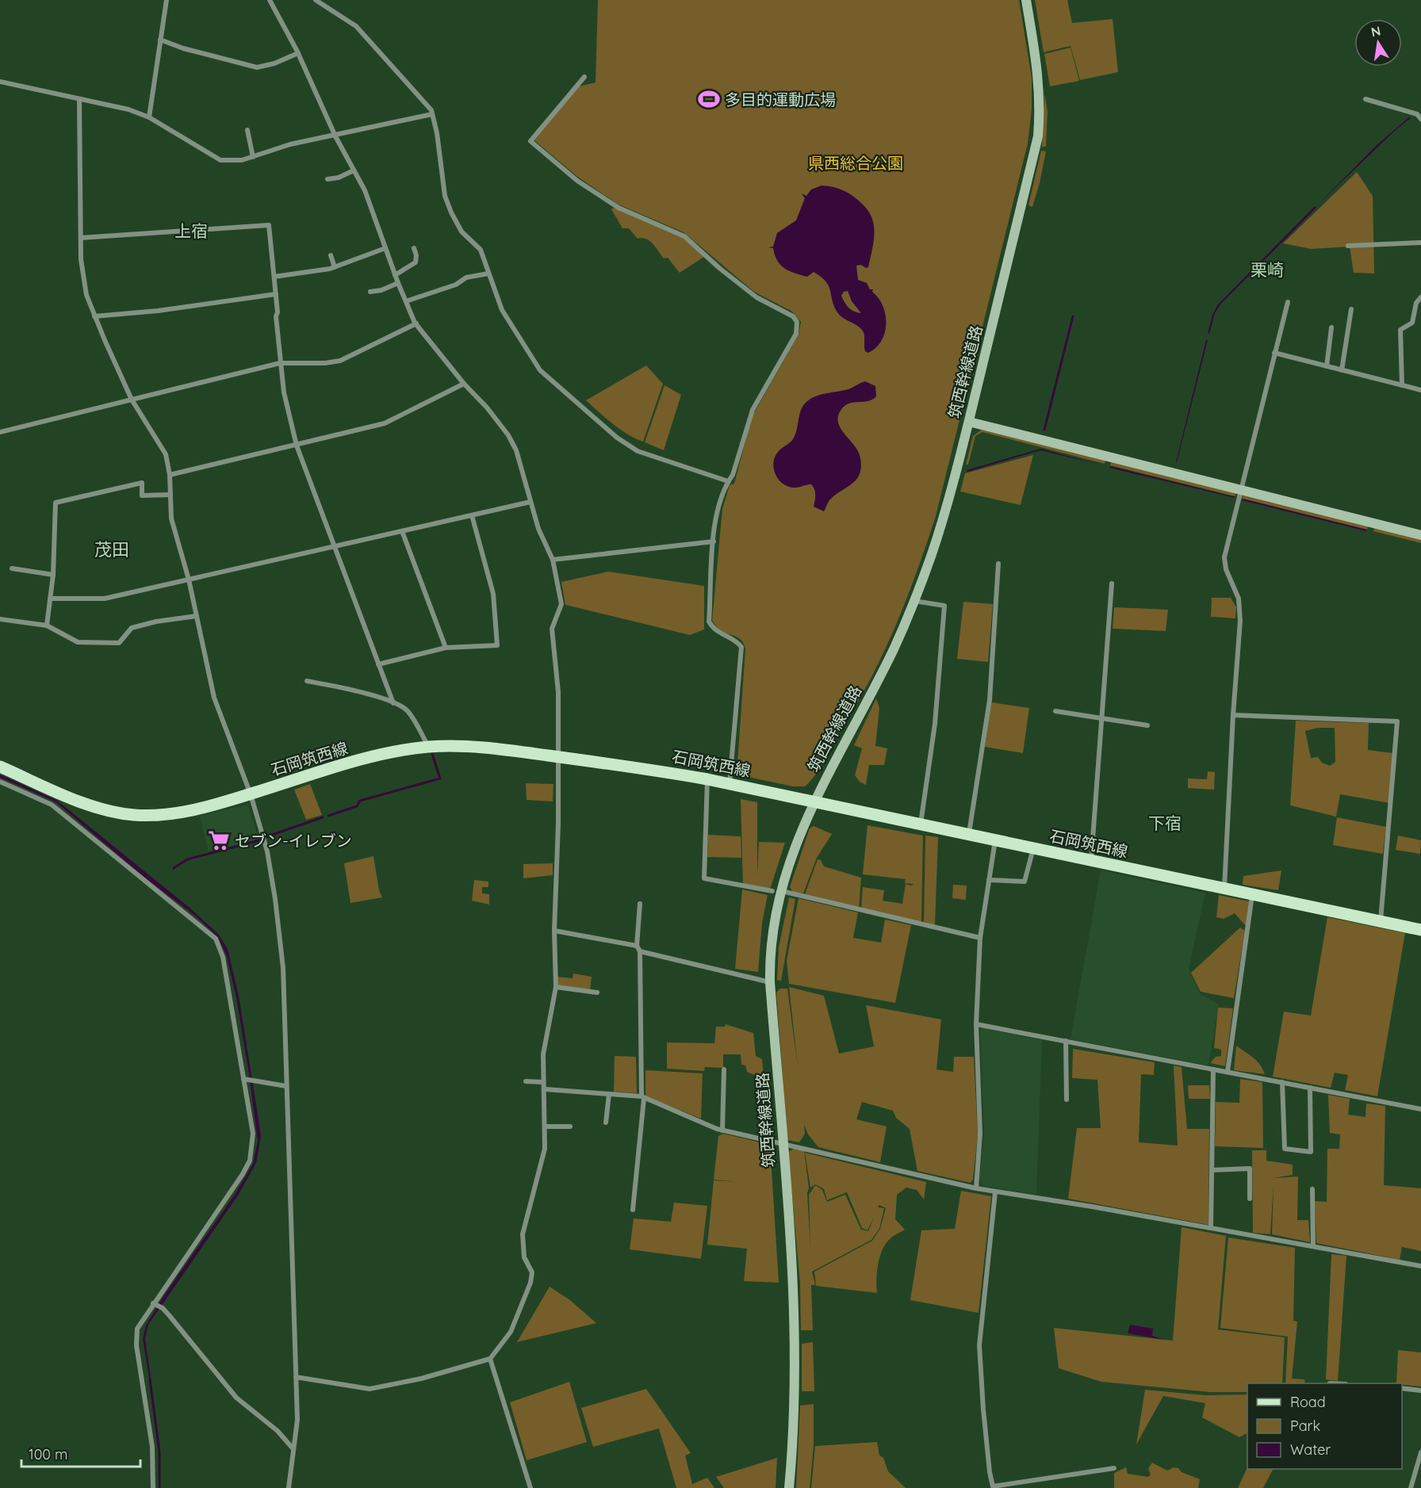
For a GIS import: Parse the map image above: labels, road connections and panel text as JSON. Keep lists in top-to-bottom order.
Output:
{
  "streets": {
    "main road": ["石岡筑西線"],
    "street": ["筑西幹線道路"]
  },
  "crossings": [
    ["筑西幹線道路", "石岡筑西線"]
  ],
  "districts": [
    "上宿",
    "栗崎",
    "茂田",
    "下宿"
  ],
  "parks": ["県西総合公園"],
  "places": {
    "sports": ["多目的運動広場"],
    "supermarket": ["セブン-イレブン"]
  },
  "legend": ["Road", "Park", "Water"],
  "scale_bar": "100 m",
  "north": "top"
}
